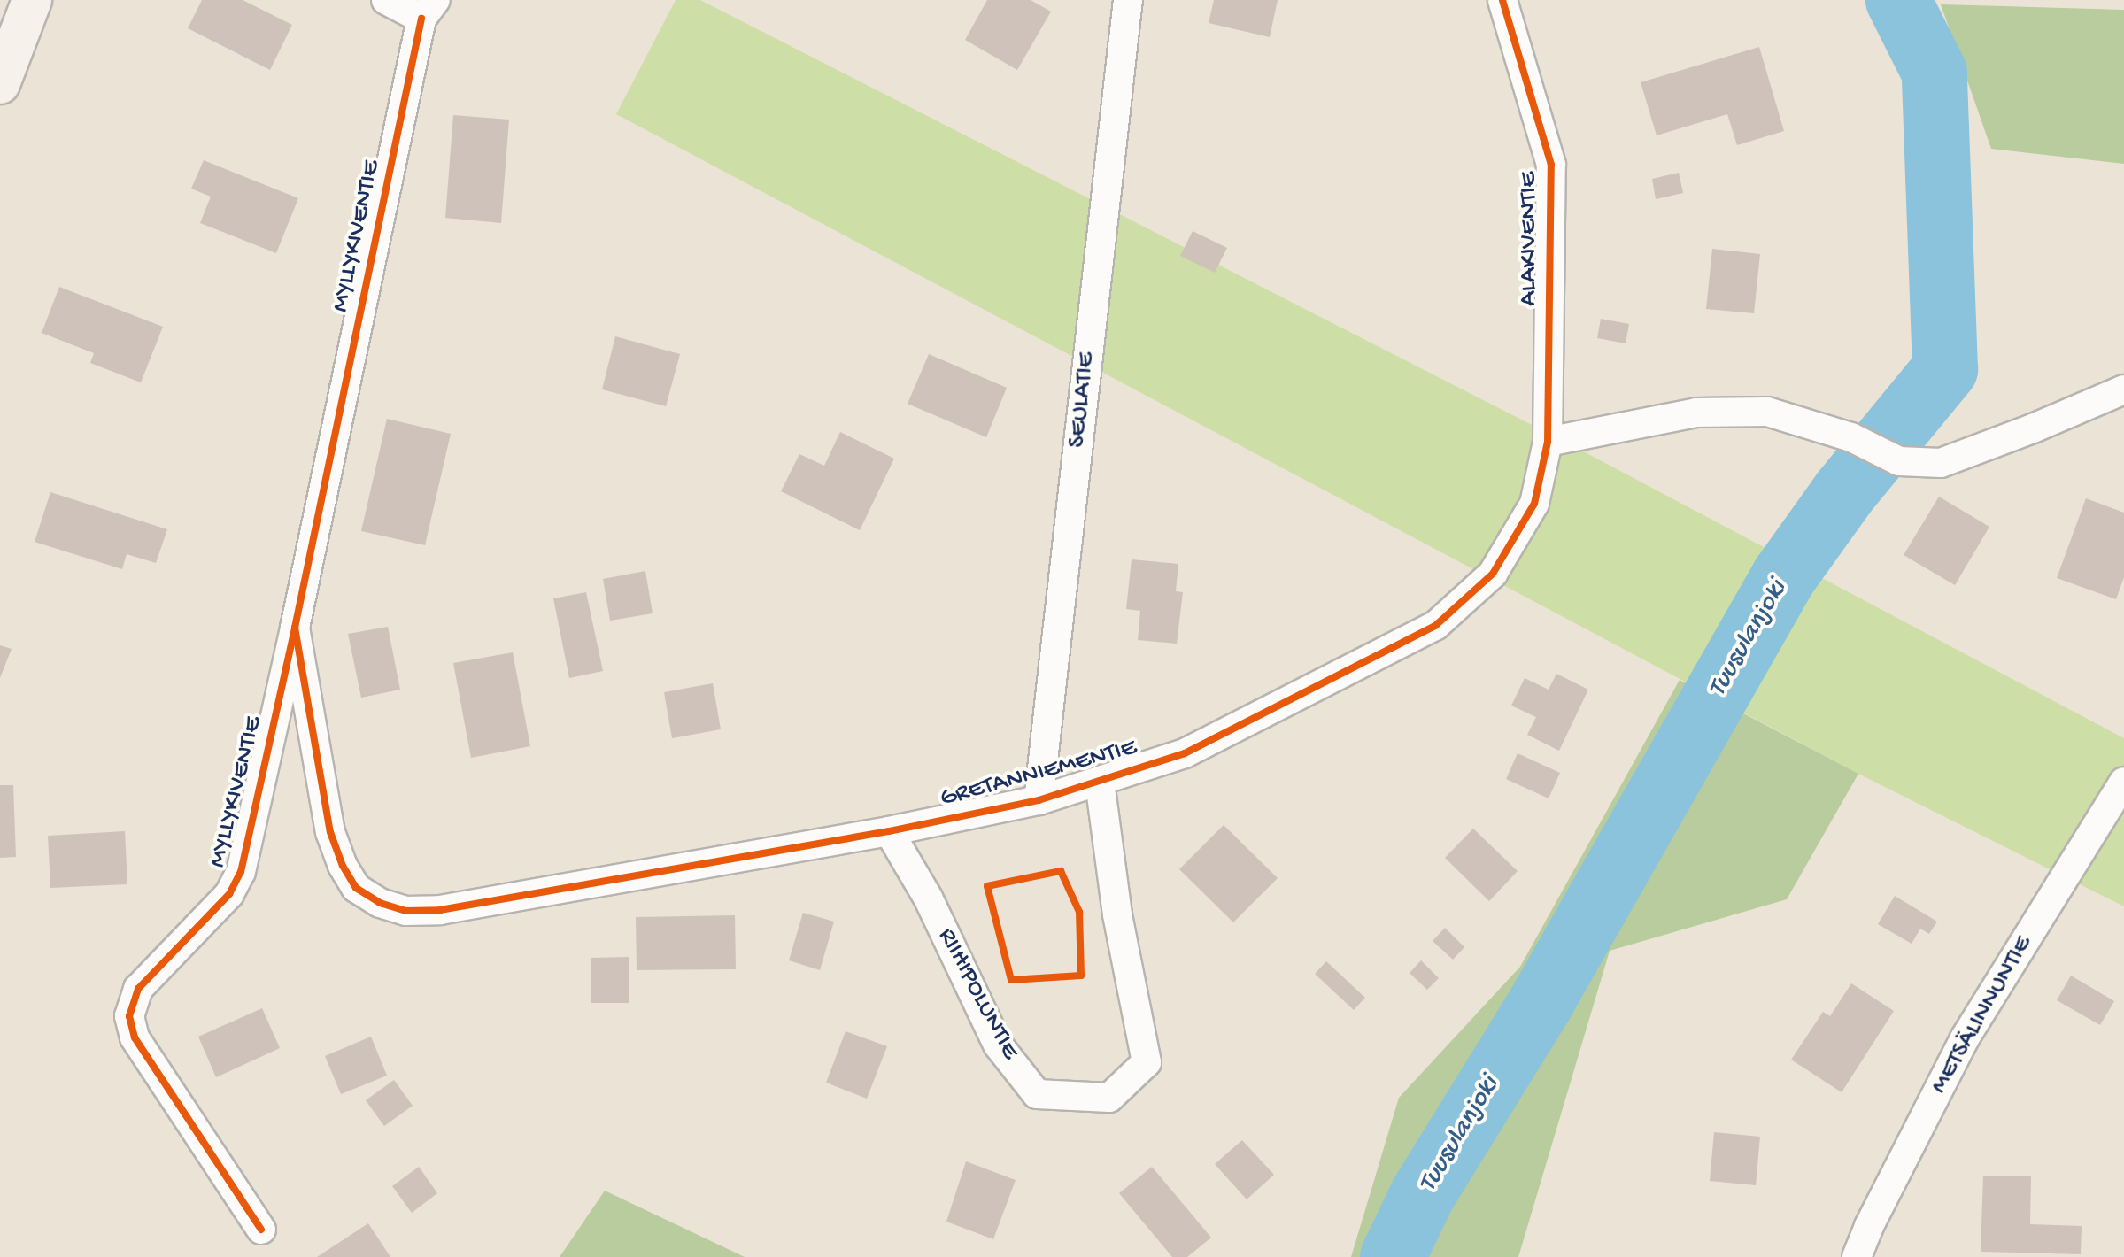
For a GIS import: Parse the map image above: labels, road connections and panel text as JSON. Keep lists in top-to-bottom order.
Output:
{
  "streets": {
    "street": [
      "MYLLYKIVENTIE",
      "ALAKIVENTIE",
      "SEULATIE",
      "GRETANNIEMENTIE",
      "RIIHIPOLUNTIE",
      "METSÄLINNUNTIE"
    ]
  },
  "crossings": [
    ["MYLLYKIVENTIE", "GRETANNIEMENTIE"],
    ["ALAKIVENTIE", "GRETANNIEMENTIE"],
    ["SEULATIE", "GRETANNIEMENTIE"],
    ["GRETANNIEMENTIE", "RIIHIPOLUNTIE"]
  ],
  "water": ["Tuusulanjoki"]
}
